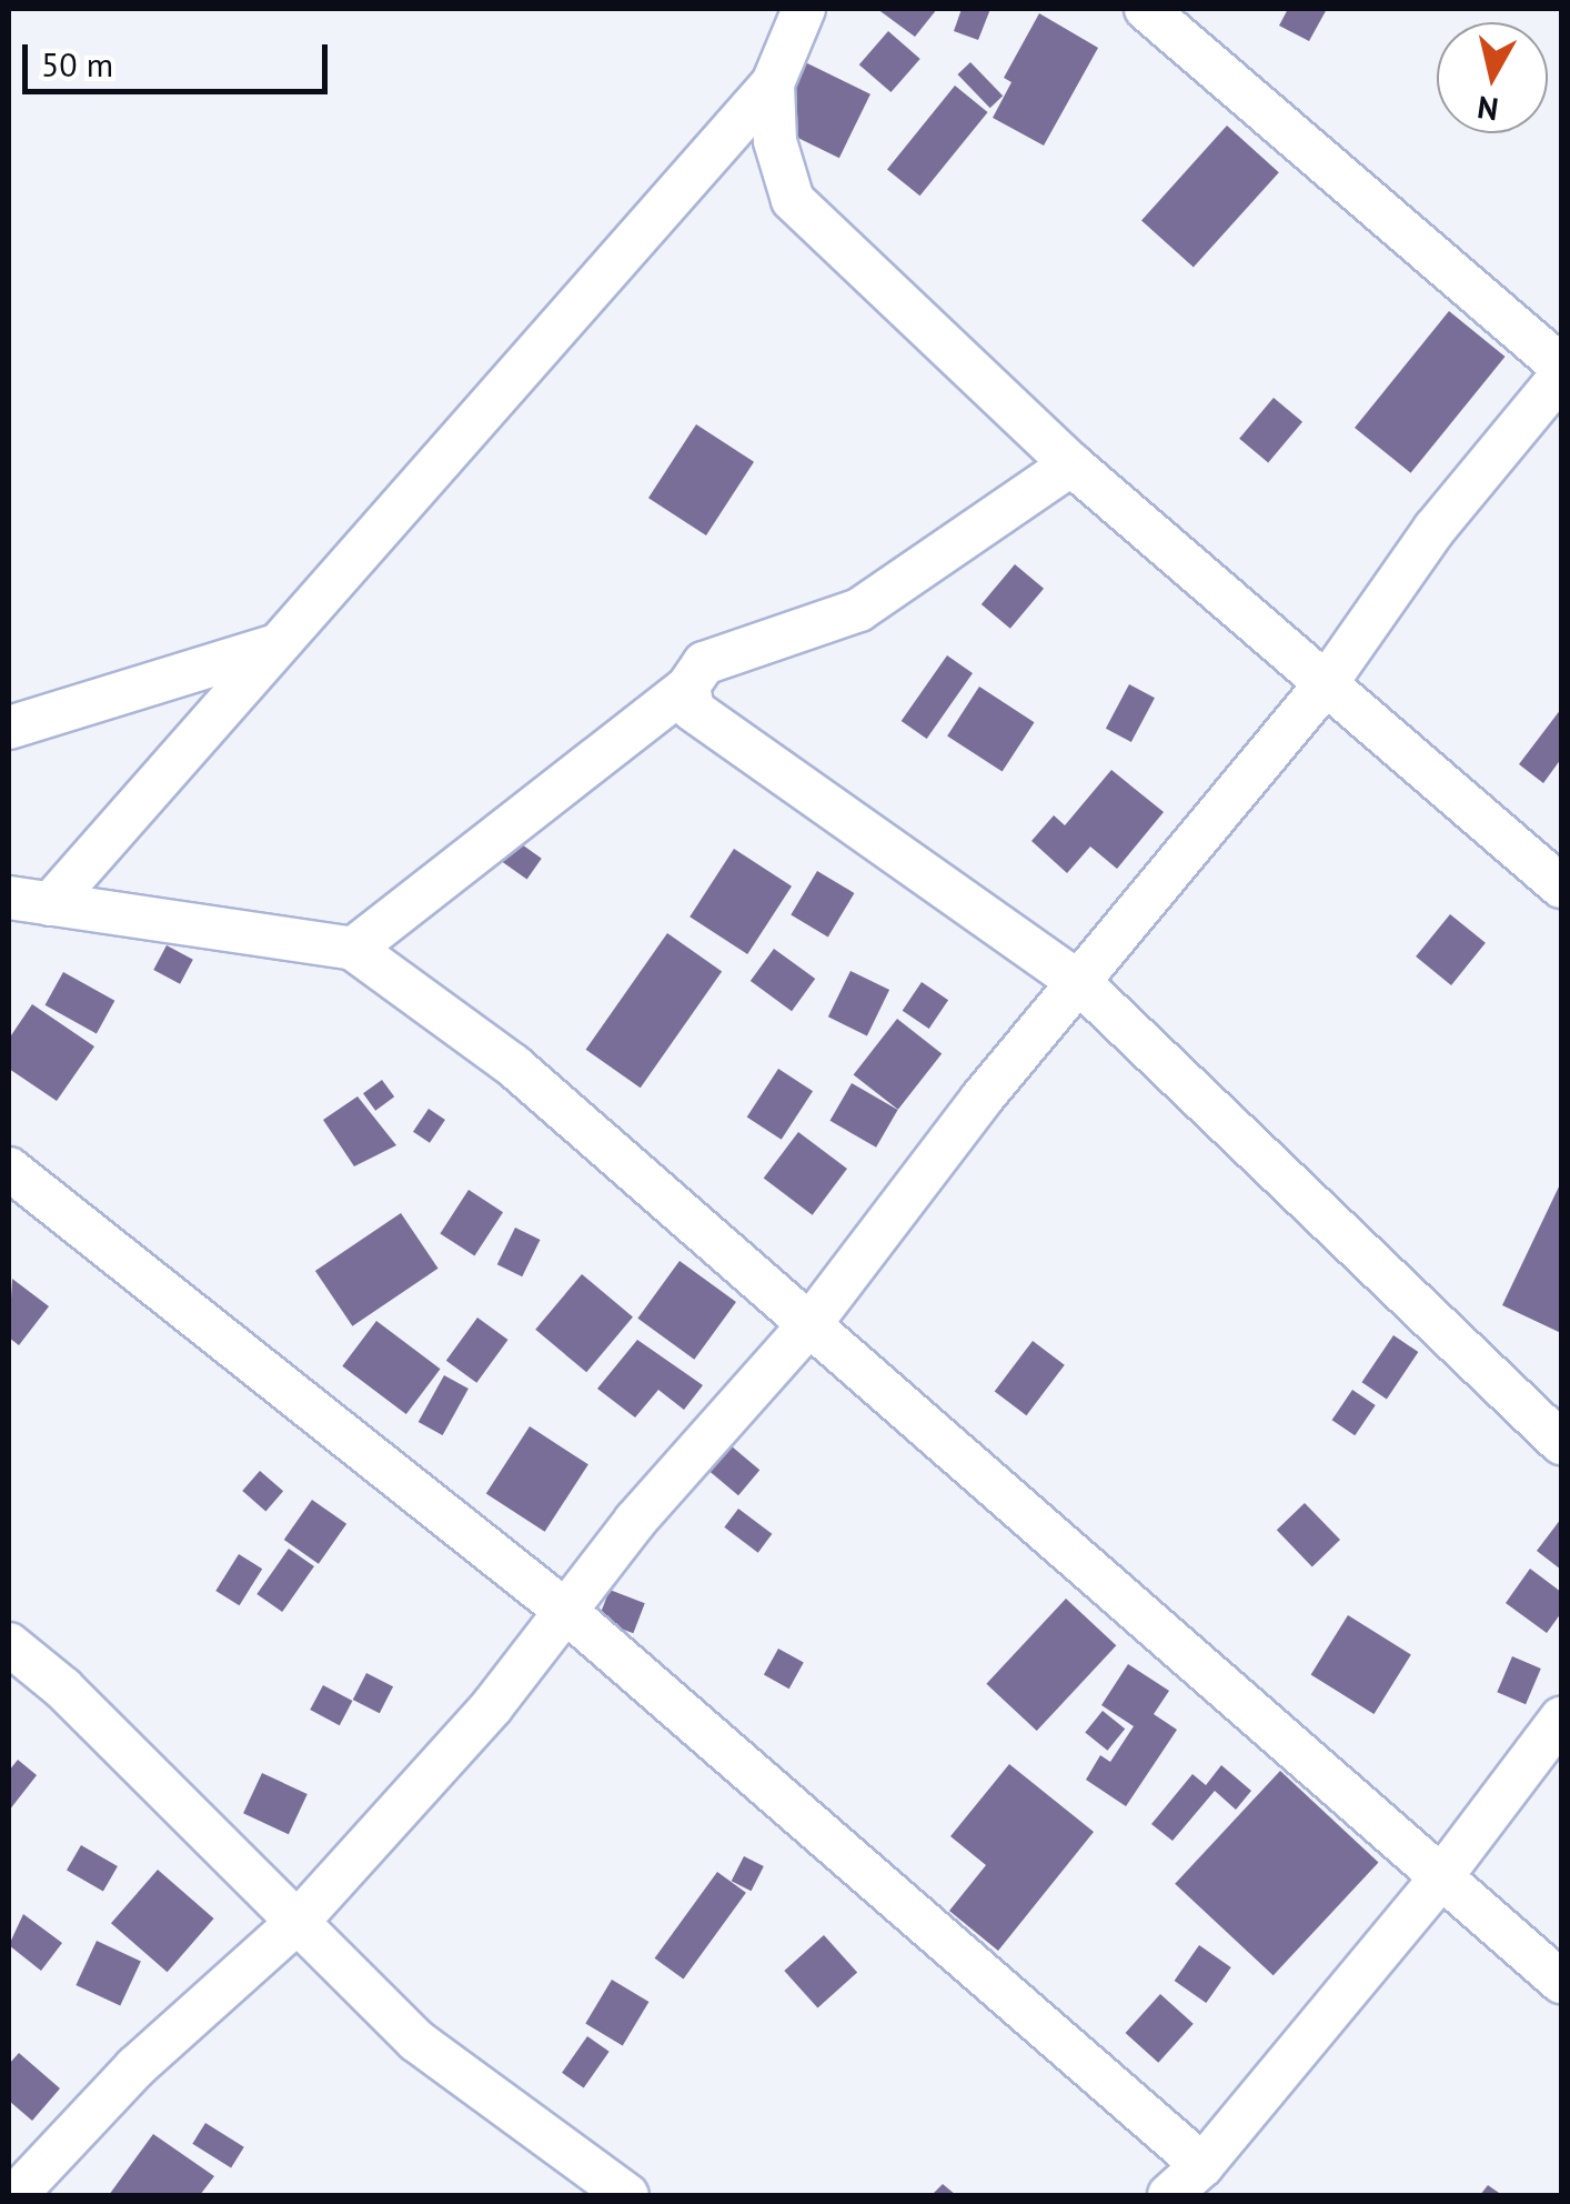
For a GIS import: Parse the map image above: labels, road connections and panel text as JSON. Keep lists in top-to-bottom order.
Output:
{
  "scale_bar": "50 m",
  "north": "bottom"
}
